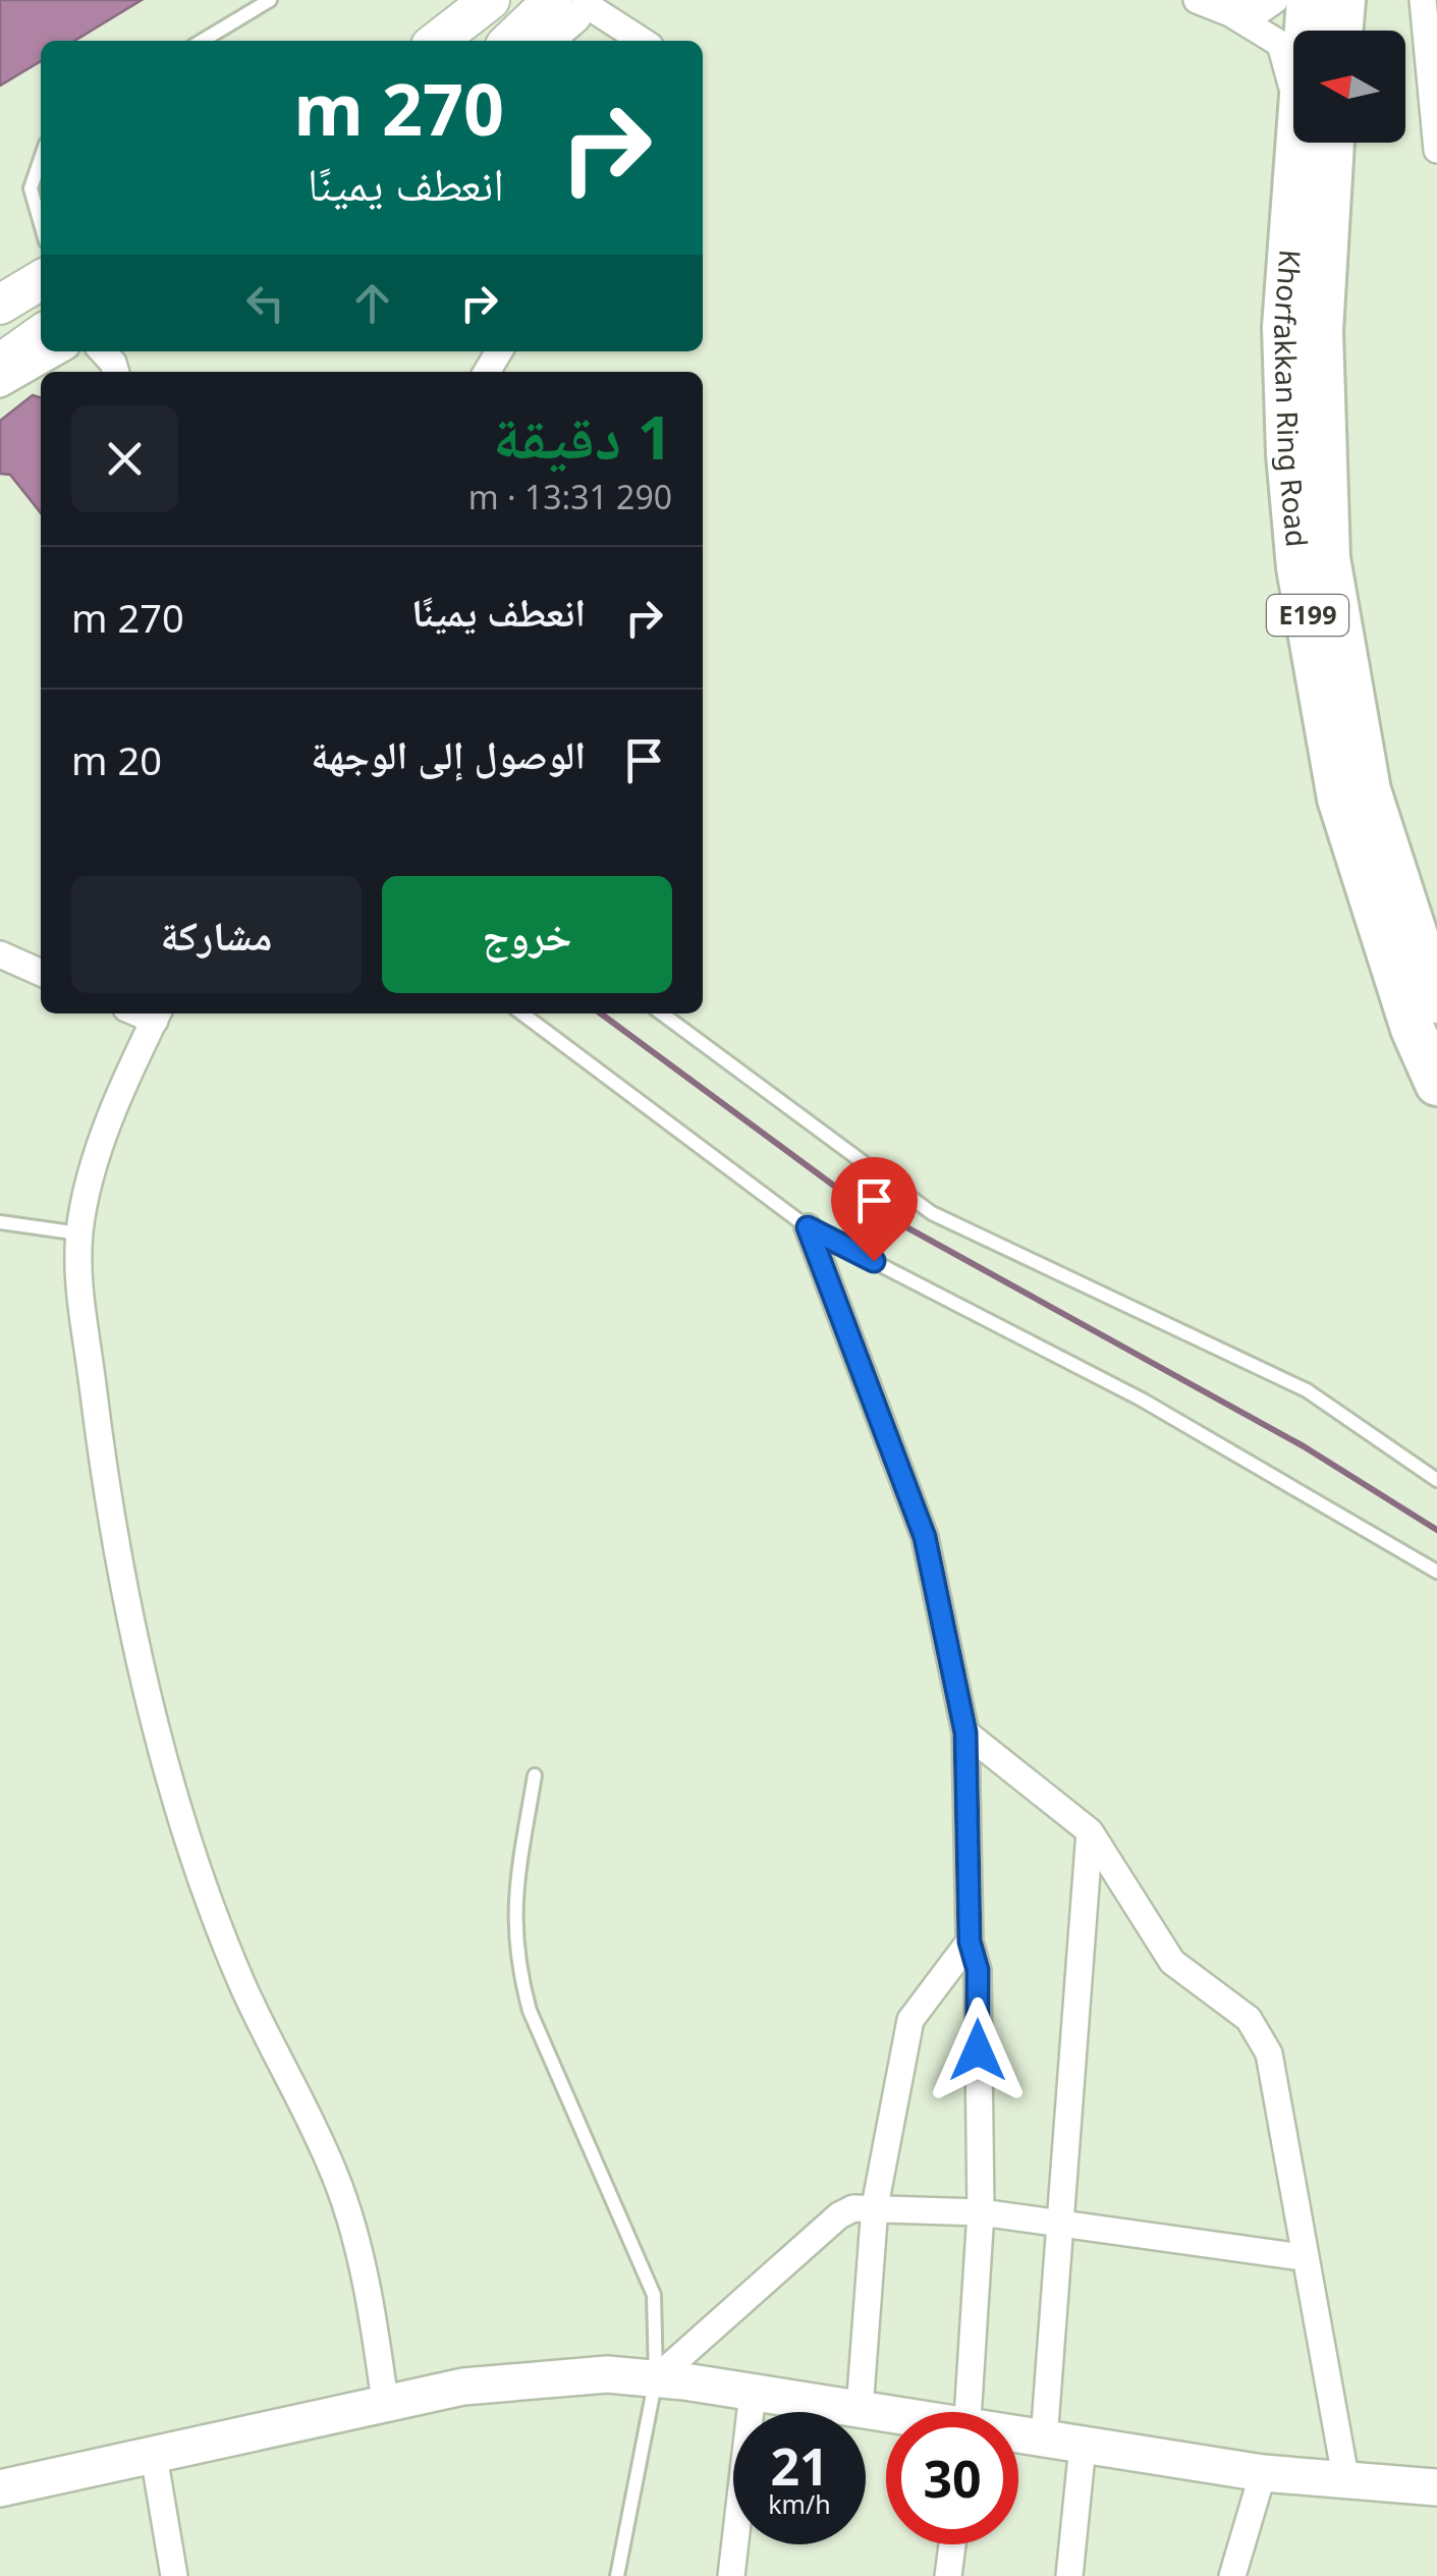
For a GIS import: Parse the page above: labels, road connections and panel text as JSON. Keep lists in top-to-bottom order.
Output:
{
  "streets": {
    "highway": ["Khorfakkan Ring Road", "E199"]
  },
  "north": "left",
  "page": {
    "turn": ["270 m", "انعطف يمينًا"],
    "heading": ["1 دقيقة", "290 m · 13:31"],
    "list": [
      {
        "name": "انعطف يمينًا",
        "value": "270 m"
      },
      {
        "name": "الوصول إلى الوجهة",
        "value": "20 m"
      }
    ],
    "buttons": ["خروج", "مشاركة"],
    "speed": "21 km/h",
    "limit": "30"
  }
}
